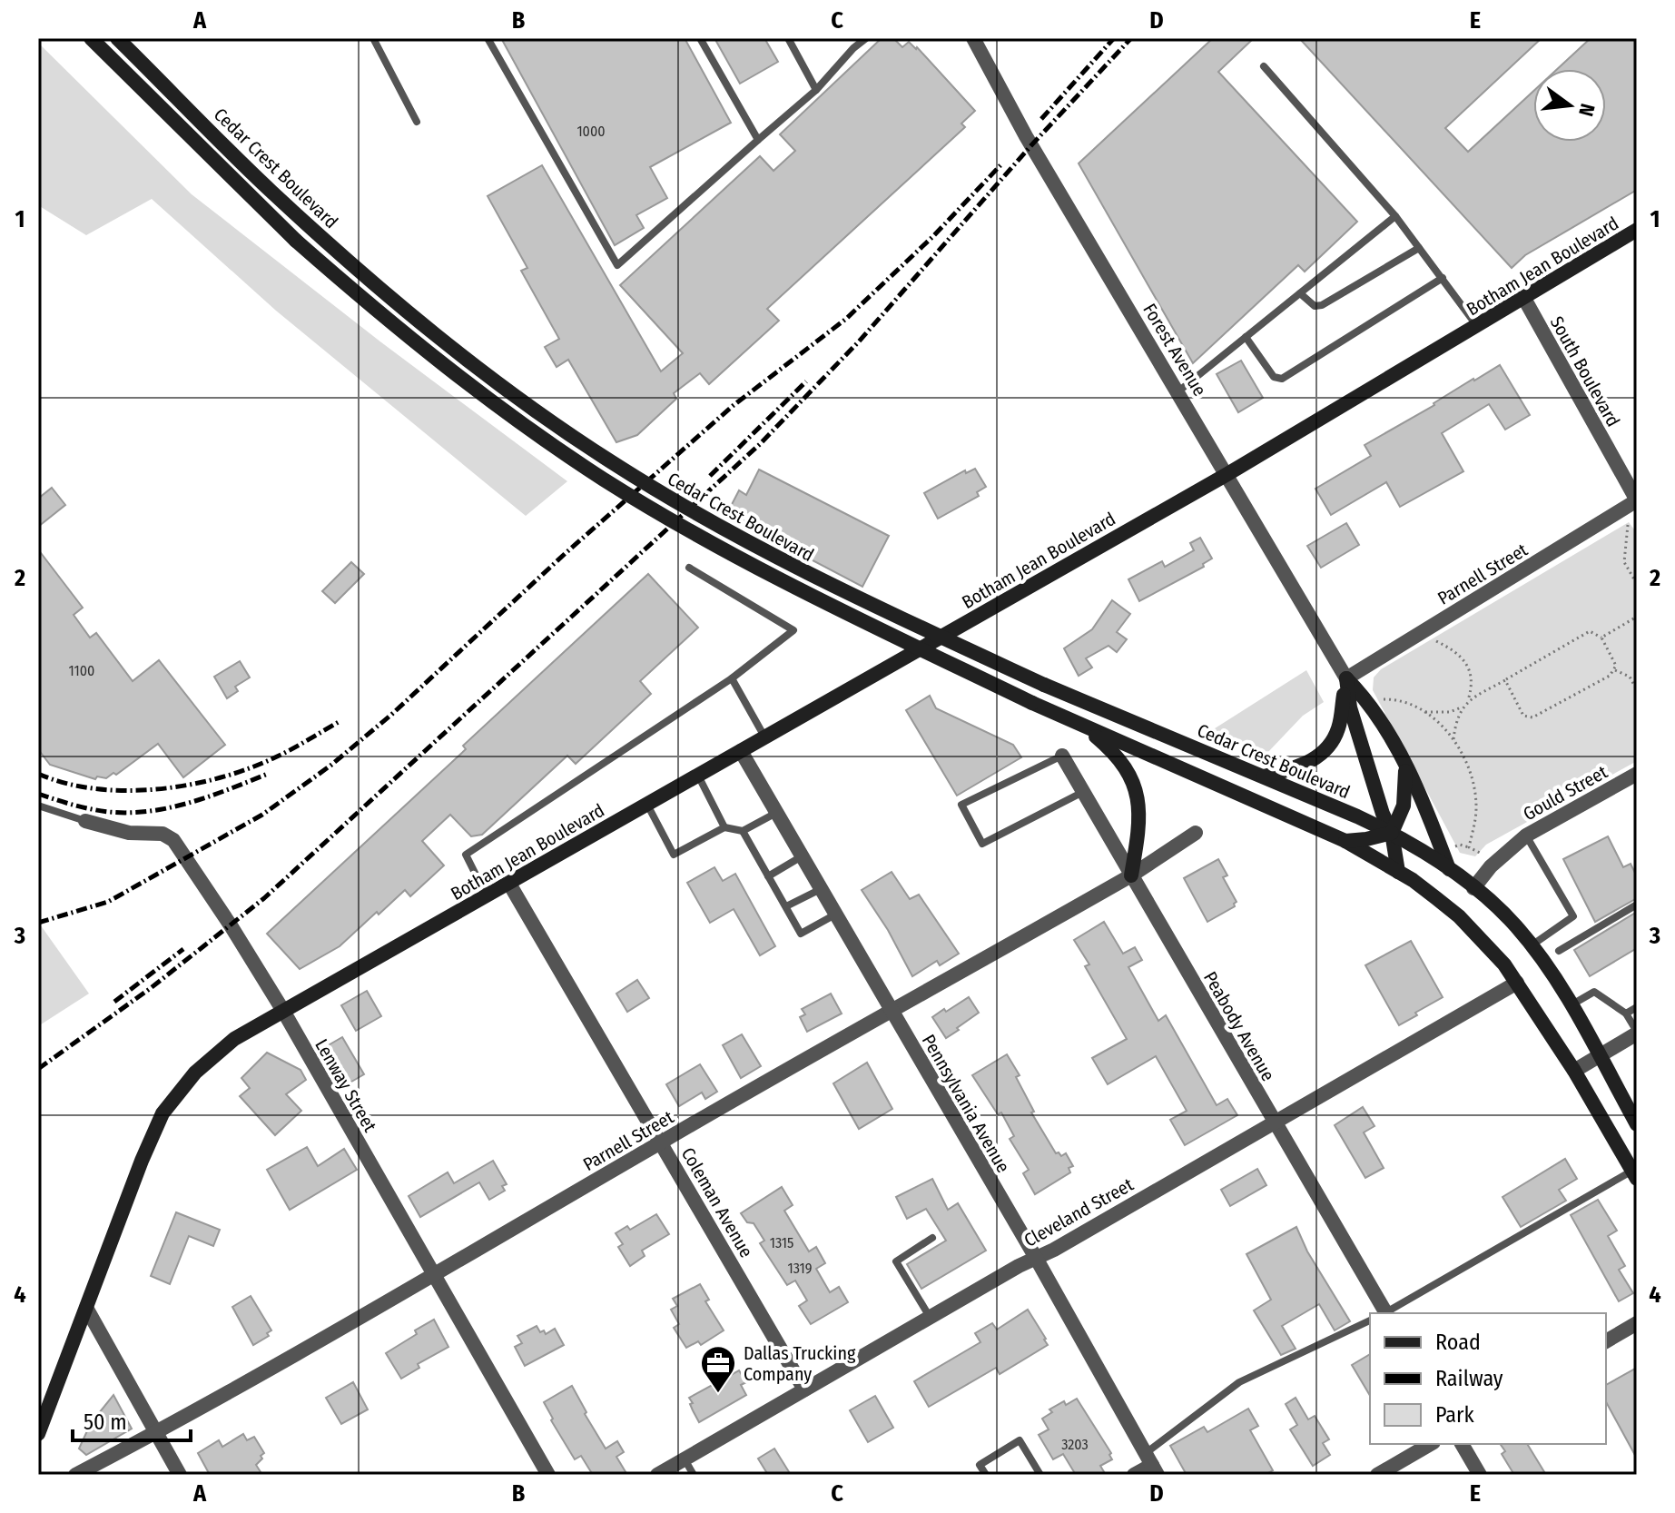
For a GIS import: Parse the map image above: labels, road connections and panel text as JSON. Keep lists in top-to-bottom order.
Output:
{
  "streets": {
    "main road": ["Cedar Crest Boulevard", "Botham Jean Boulevard"],
    "street": [
      "Forest Avenue",
      "South Boulevard",
      "Parnell Street",
      "Gould Street",
      "Peabody Avenue",
      "Lenway Street",
      "Pennsylvania Avenue",
      "Coleman Avenue",
      "Cleveland Street"
    ]
  },
  "crossings": [
    ["Cedar Crest Boulevard", "Gould Street"],
    ["Cedar Crest Boulevard", "Cleveland Street"],
    ["Botham Jean Boulevard", "Forest Avenue"],
    ["Botham Jean Boulevard", "South Boulevard"],
    ["Botham Jean Boulevard", "Lenway Street"],
    ["Botham Jean Boulevard", "Pennsylvania Avenue"],
    ["Botham Jean Boulevard", "Coleman Avenue"],
    ["Forest Avenue", "Parnell Street"],
    ["South Boulevard", "Parnell Street"],
    ["Parnell Street", "Peabody Avenue"],
    ["Parnell Street", "Lenway Street"],
    ["Parnell Street", "Pennsylvania Avenue"],
    ["Parnell Street", "Coleman Avenue"],
    ["Peabody Avenue", "Cleveland Street"],
    ["Pennsylvania Avenue", "Cleveland Street"],
    ["Coleman Avenue", "Cleveland Street"]
  ],
  "places": {
    "office": ["Dallas Trucking Company"]
  },
  "house_numbers": [
    "1000",
    "1100",
    "1315",
    "1319",
    "3203"
  ],
  "legend": ["Road", "Railway", "Park"],
  "scale_bar": "50 m",
  "north": "right",
  "grid": {
    "columns": [
      "A",
      "B",
      "C",
      "D",
      "E"
    ],
    "rows": [
      "1",
      "2",
      "3",
      "4"
    ]
  }
}
